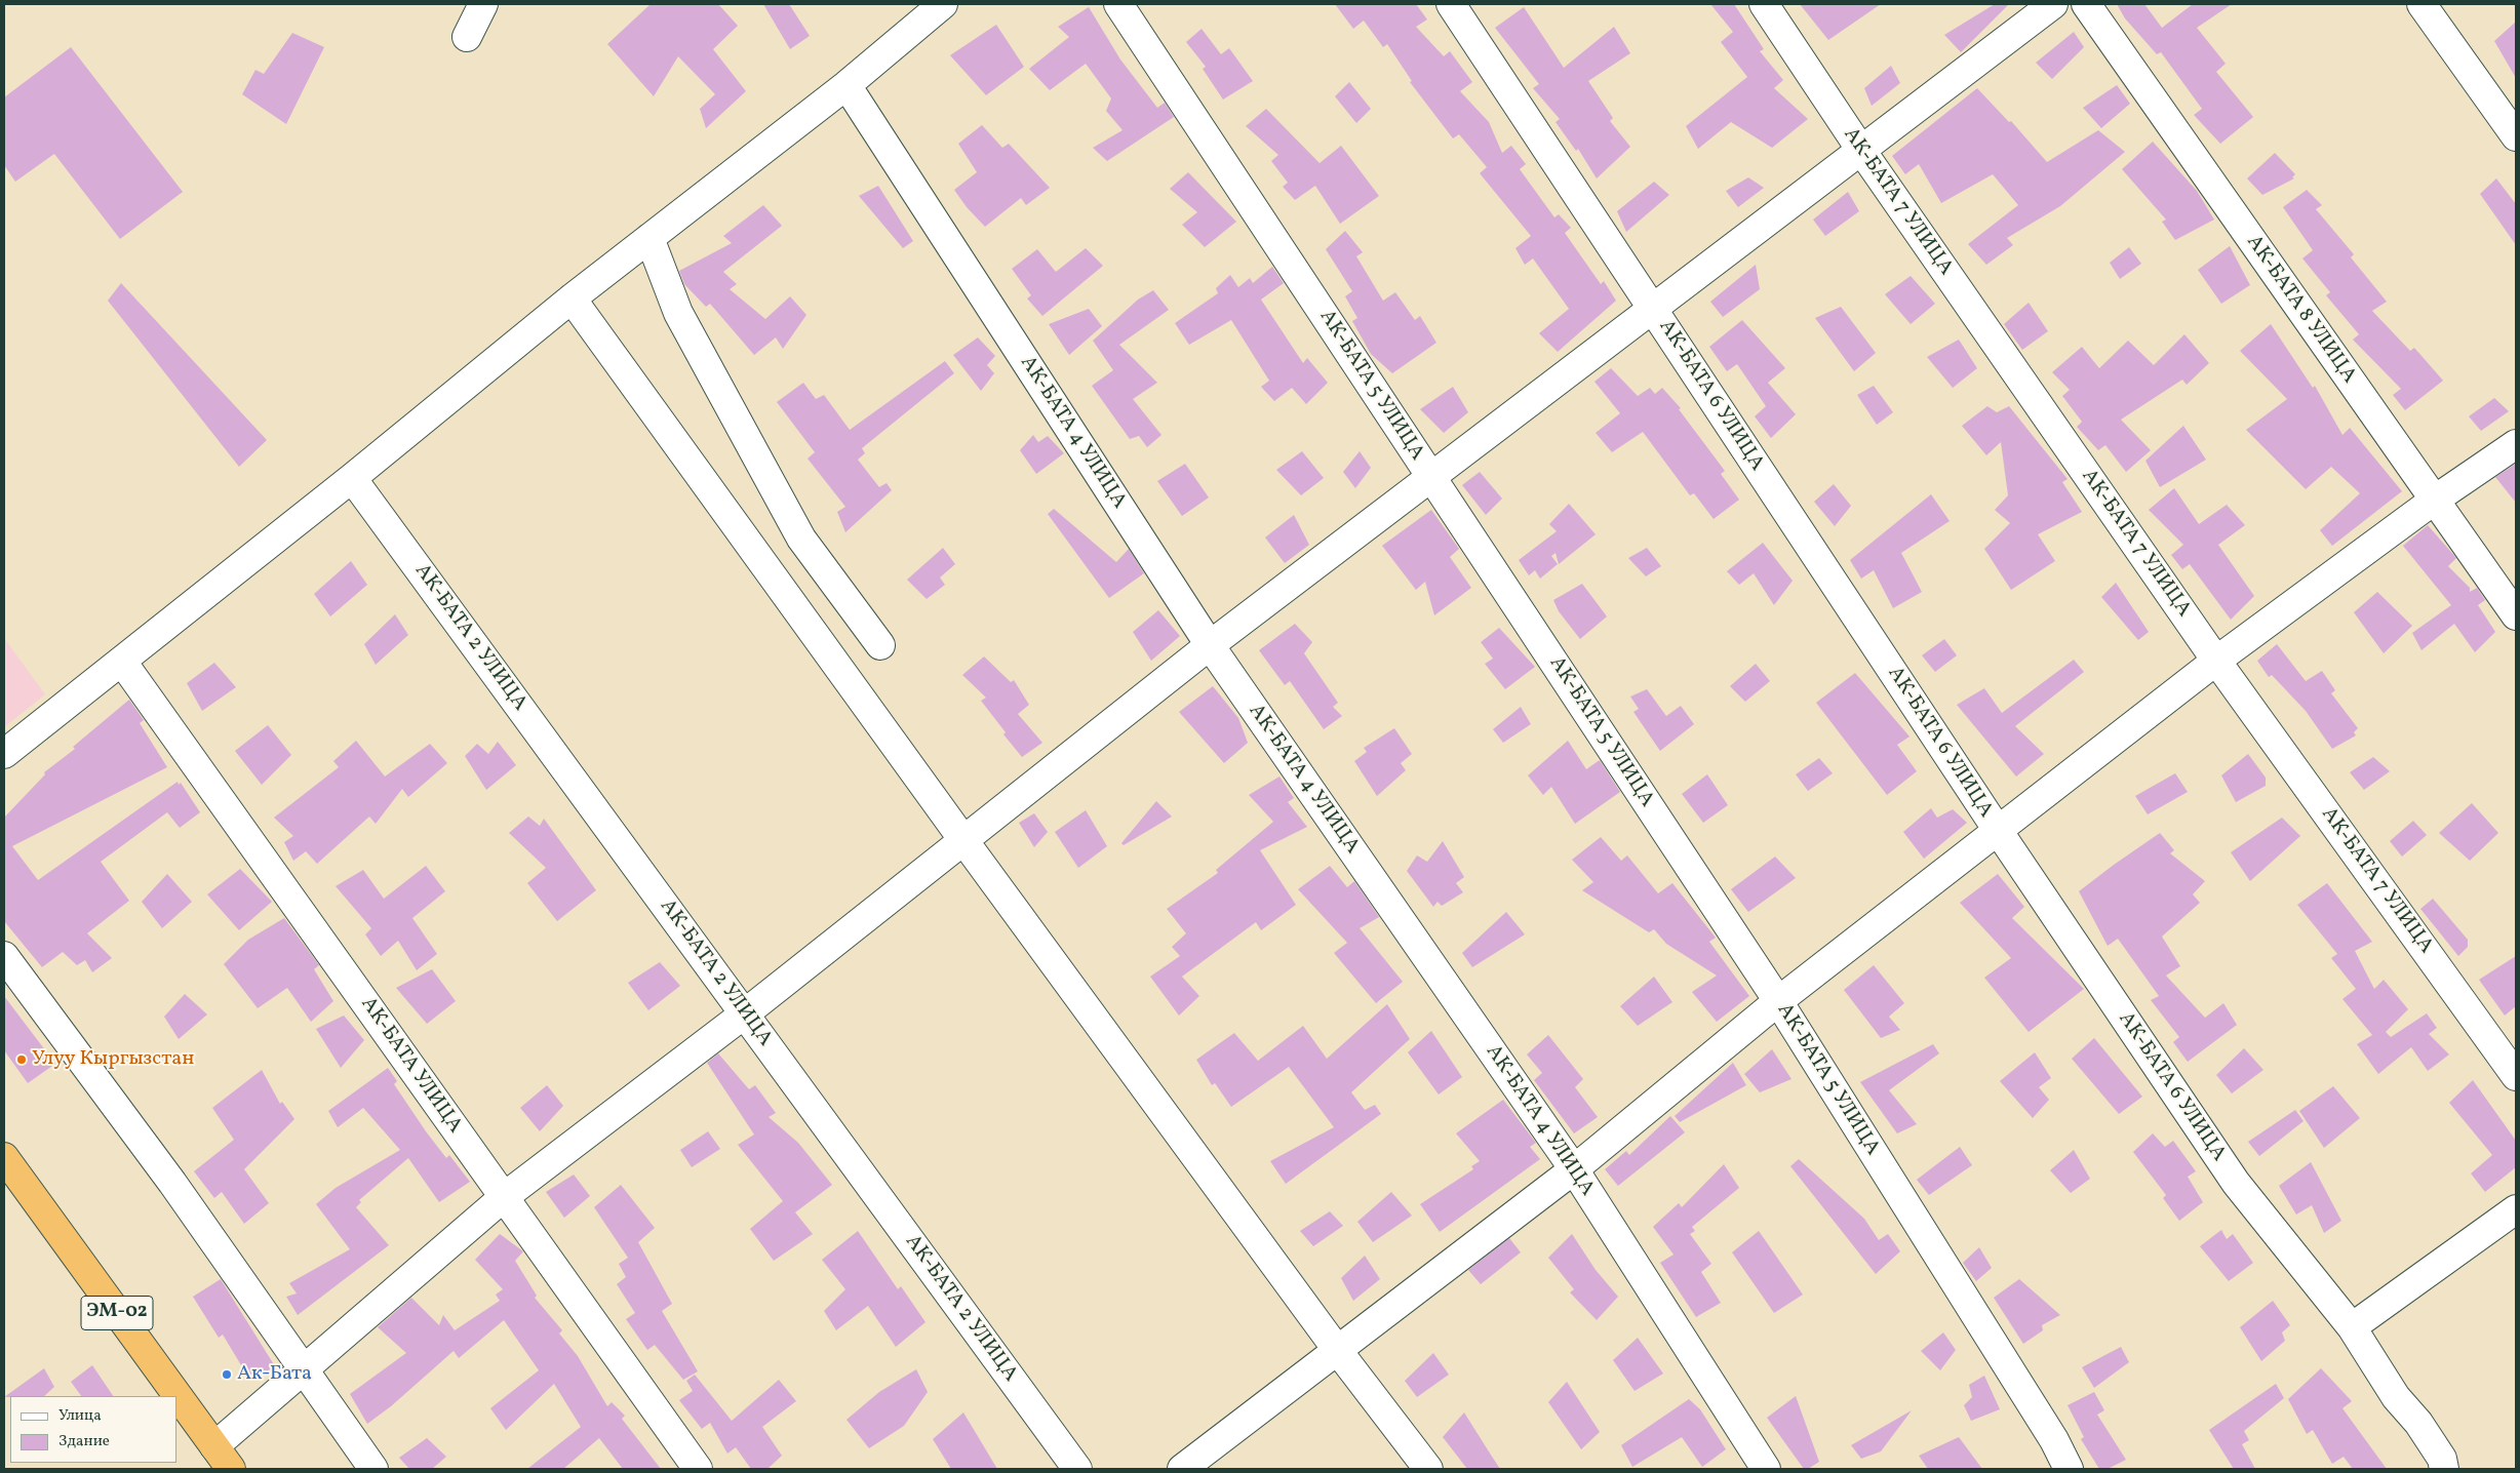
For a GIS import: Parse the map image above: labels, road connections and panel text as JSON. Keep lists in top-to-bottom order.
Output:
{
  "streets": {
    "highway": ["ЭМ-02"],
    "street": [
      "АК-БАТА 7 УЛИЦА",
      "АК-БАТА 8 УЛИЦА",
      "АК-БАТА 5 УЛИЦА",
      "АК-БАТА 6 УЛИЦА",
      "АК-БАТА 4 УЛИЦА",
      "АК-БАТА 2 УЛИЦА",
      "АК-БАТА УЛИЦА"
    ]
  },
  "places": ["Улуу Кыргызстан", "Ак-Бата"],
  "legend": ["Улица", "Здание"]
}
